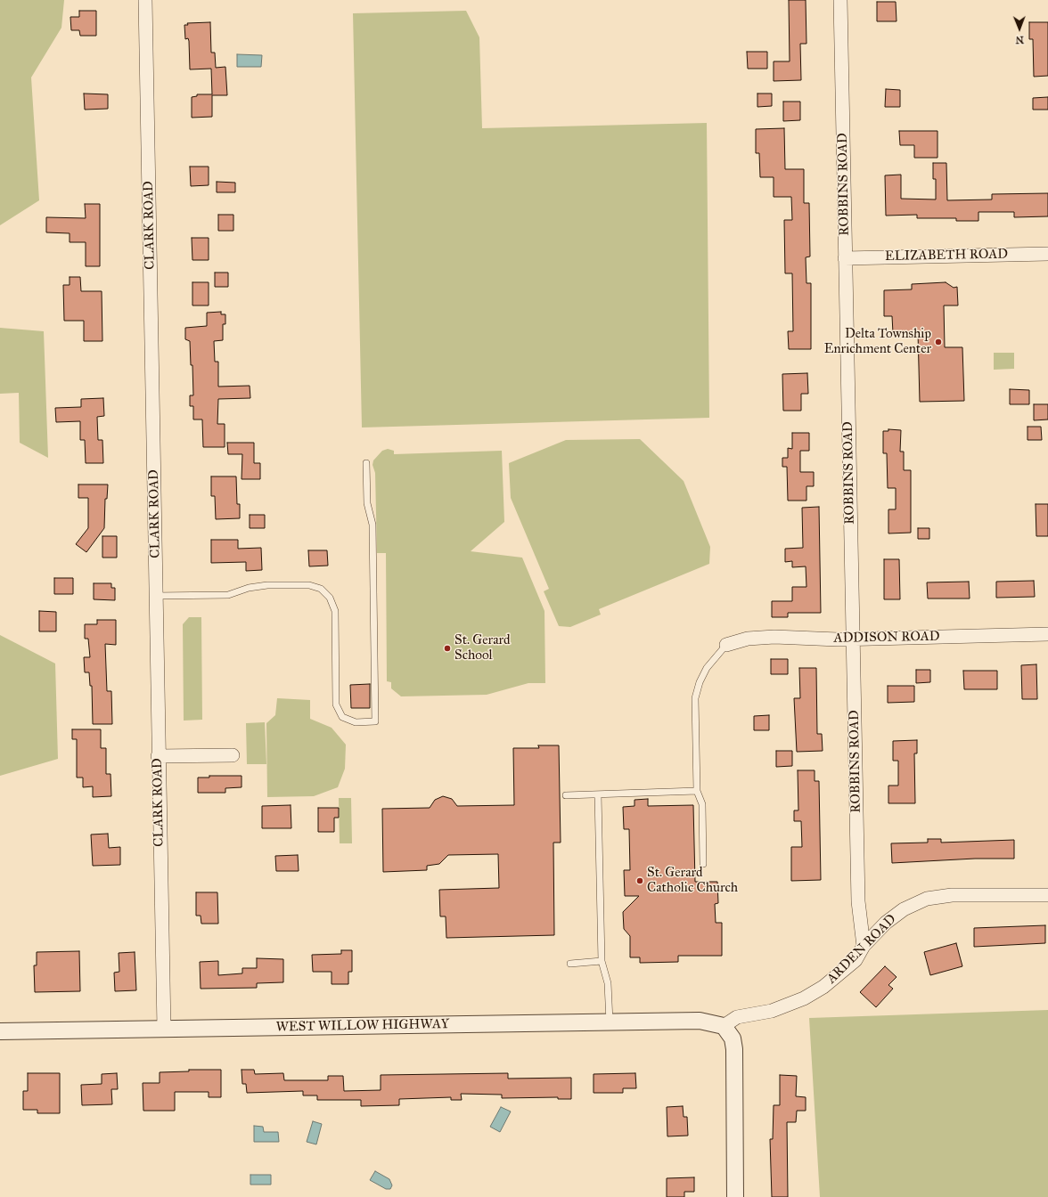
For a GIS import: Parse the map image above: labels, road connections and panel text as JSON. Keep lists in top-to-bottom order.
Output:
{
  "streets": {
    "street": [
      "ROBBINS ROAD",
      "CLARK ROAD",
      "ELIZABETH ROAD",
      "ADDISON ROAD",
      "ARDEN ROAD",
      "WEST WILLOW HIGHWAY"
    ]
  },
  "crossings": [
    ["ROBBINS ROAD", "ELIZABETH ROAD"],
    ["ROBBINS ROAD", "ADDISON ROAD"],
    ["ROBBINS ROAD", "ARDEN ROAD"],
    ["CLARK ROAD", "WEST WILLOW HIGHWAY"],
    ["ARDEN ROAD", "WEST WILLOW HIGHWAY"]
  ],
  "places": ["Delta Township Enrichment Center", "St. Gerard School", "St. Gerard Catholic Church"],
  "north": "bottom"
}
